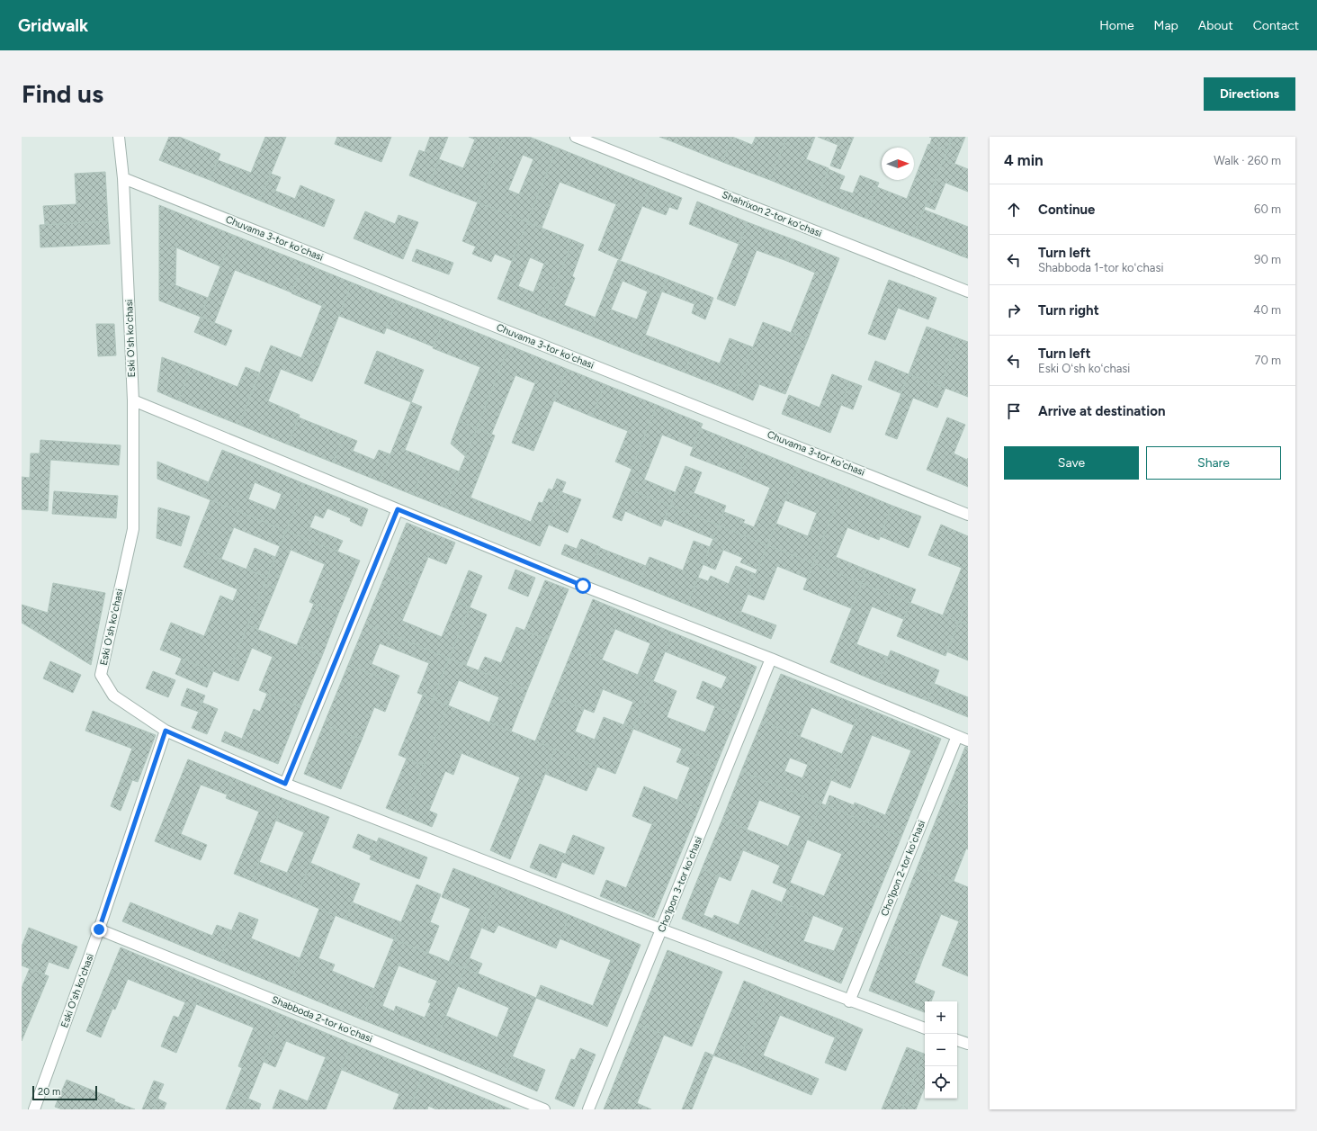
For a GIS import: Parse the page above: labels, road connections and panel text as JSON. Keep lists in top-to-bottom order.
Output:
{
  "streets": {
    "street": [
      "Shahrixon 2-tor koʻchasi",
      "Chuvama 3-tor koʻchasi",
      "Eski Oʻsh koʻchasi",
      "Cho‘lpon 2-tor koʻchasi",
      "Cho‘lpon 3-tor koʻchasi",
      "Shabboda 2-tor koʻchasi"
    ]
  },
  "crossings": [
    ["Chuvama 3-tor koʻchasi", "Eski Oʻsh koʻchasi"],
    ["Eski Oʻsh koʻchasi", "Shabboda 2-tor koʻchasi"]
  ],
  "scale_bar": "20 m",
  "north": "right",
  "page": {
    "header": "Gridwalk",
    "nav": [
      "Home",
      "Map",
      "About",
      "Contact"
    ],
    "buttons": [
      "Directions",
      ["Save", "Share"]
    ],
    "title": "Find us",
    "heading": ["4 min", "Walk · 260 m"],
    "list": [
      ["Continue", "60 m"],
      ["Turn left", "Shabboda 1-tor koʻchasi", "90 m"],
      ["Turn right", "40 m"],
      ["Turn left", "Eski Oʻsh koʻchasi", "70 m"],
      "Arrive at destination"
    ],
    "map_buttons": ["+", "−"],
    "scale": "20 m"
  }
}
